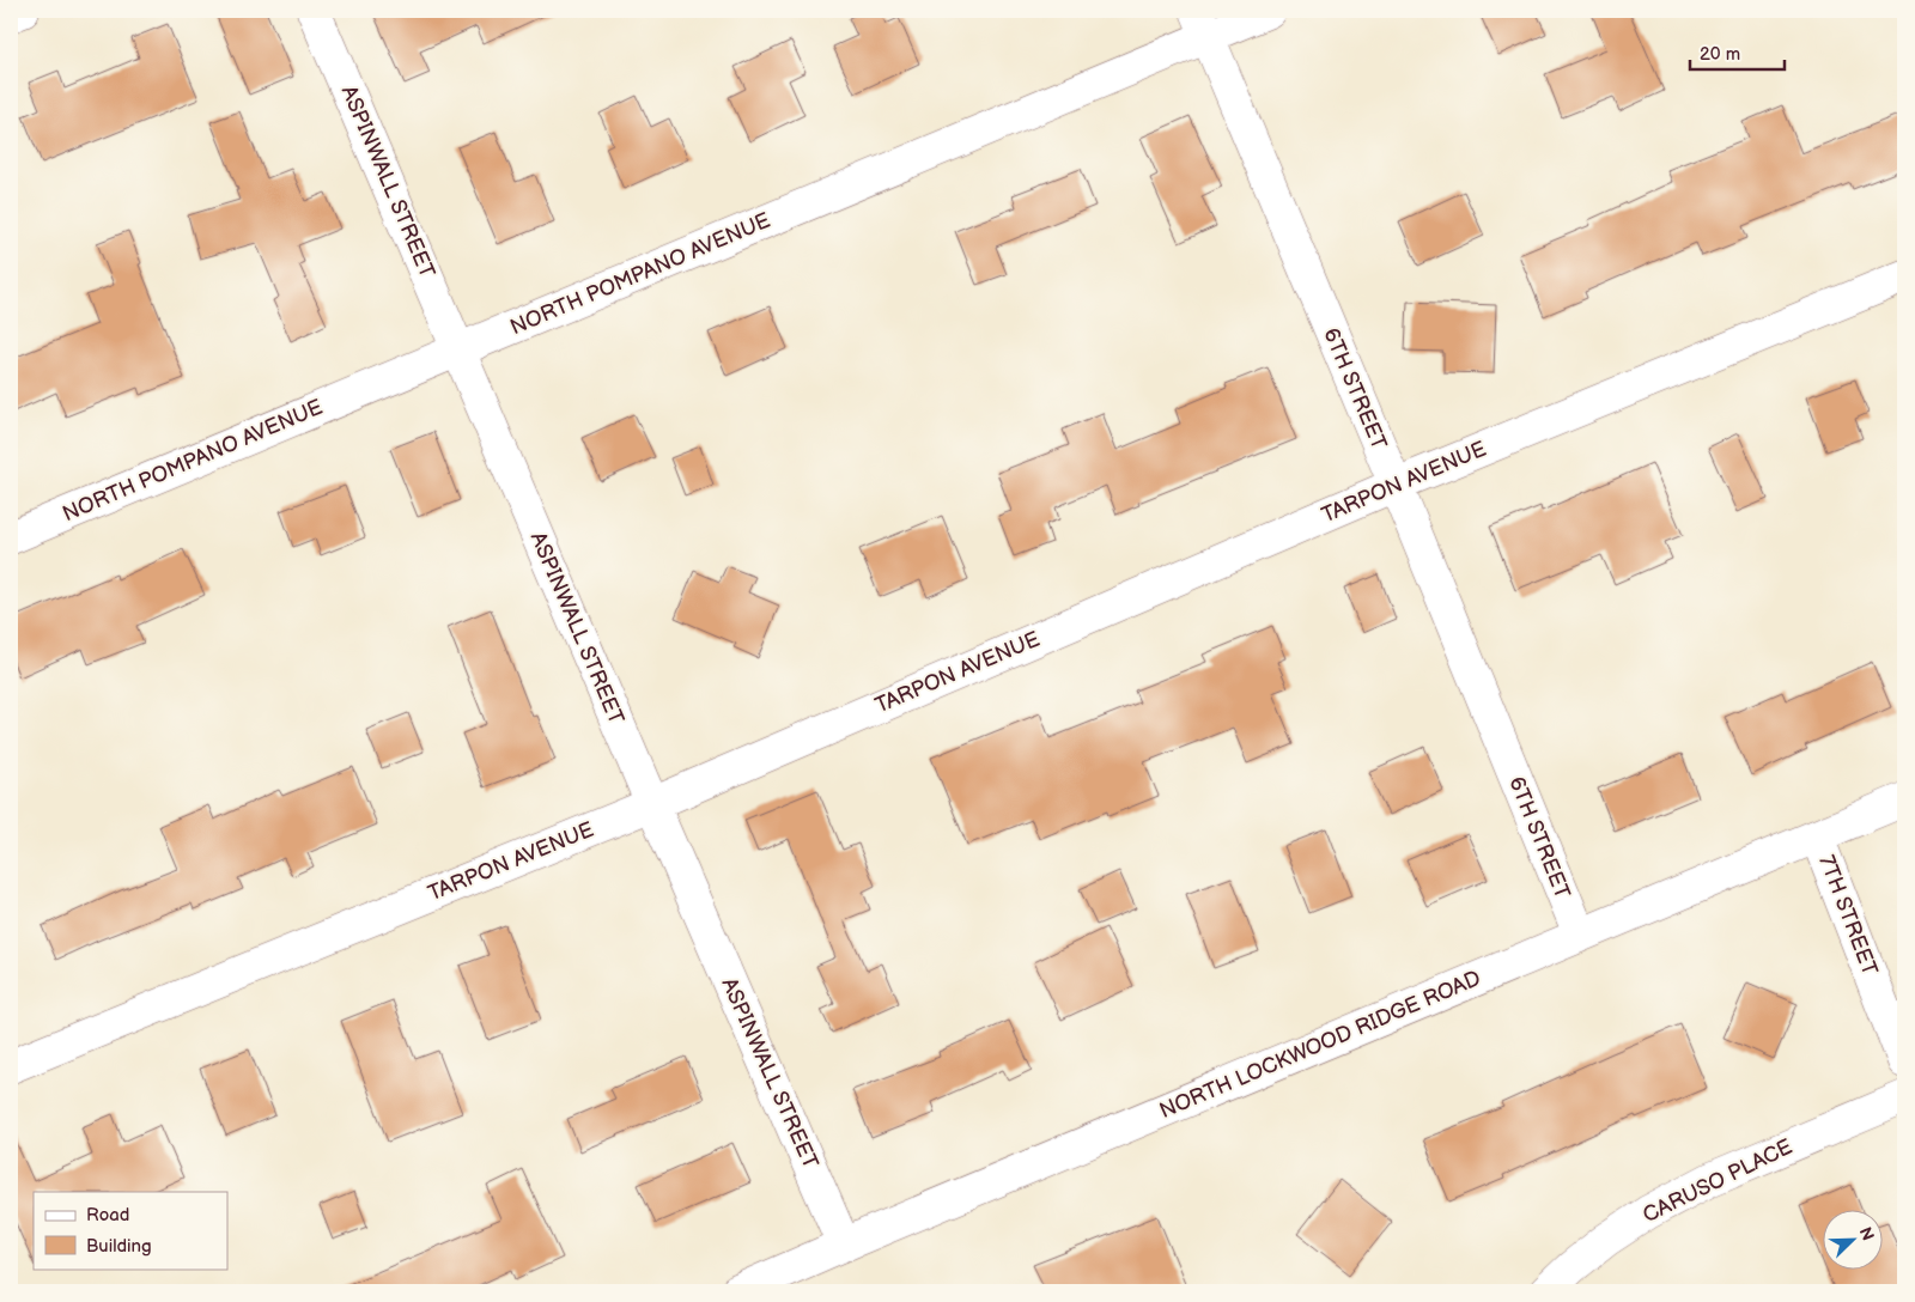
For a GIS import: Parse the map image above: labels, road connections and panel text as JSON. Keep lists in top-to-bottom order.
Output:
{
  "streets": {
    "street": [
      "ASPINWALL STREET",
      "NORTH POMPANO AVENUE",
      "6TH STREET",
      "TARPON AVENUE",
      "7TH STREET",
      "NORTH LOCKWOOD RIDGE ROAD",
      "CARUSO PLACE"
    ]
  },
  "crossings": [
    ["ASPINWALL STREET", "NORTH POMPANO AVENUE"],
    ["ASPINWALL STREET", "TARPON AVENUE"],
    ["ASPINWALL STREET", "NORTH LOCKWOOD RIDGE ROAD"],
    ["NORTH POMPANO AVENUE", "6TH STREET"],
    ["6TH STREET", "TARPON AVENUE"],
    ["6TH STREET", "NORTH LOCKWOOD RIDGE ROAD"],
    ["7TH STREET", "NORTH LOCKWOOD RIDGE ROAD"]
  ],
  "legend": ["Road", "Building"],
  "scale_bar": "20 m",
  "north": "top right"
}
